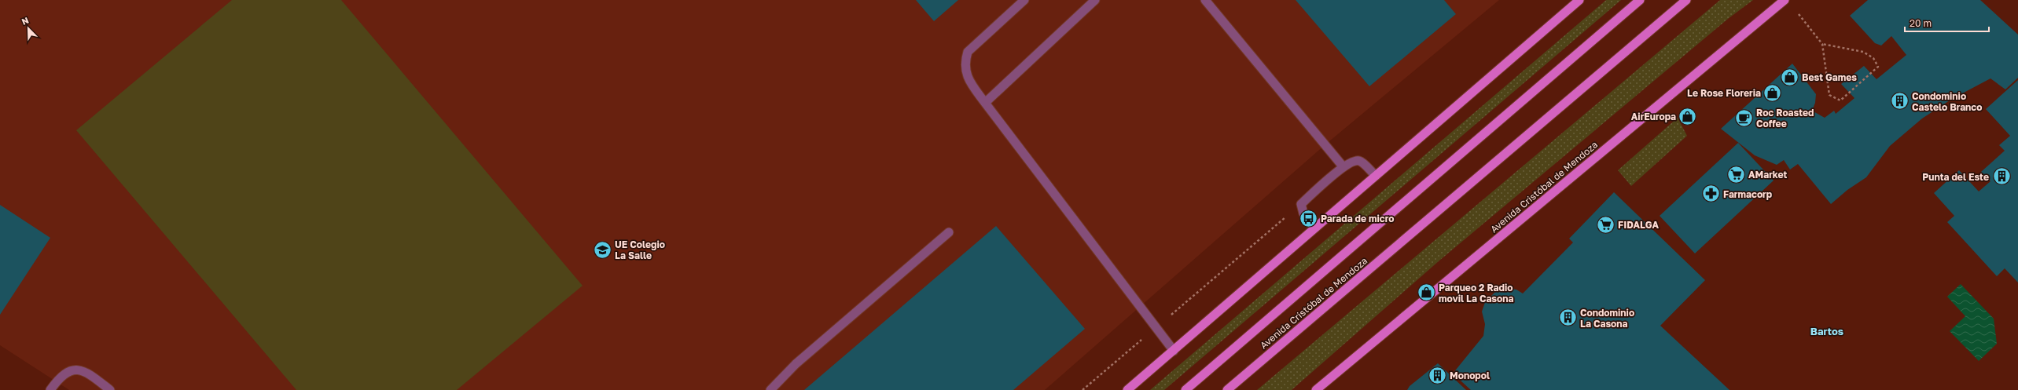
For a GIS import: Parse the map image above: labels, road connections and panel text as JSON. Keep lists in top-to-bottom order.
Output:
{
  "streets": {
    "main road": ["Avenida Cristóbal de Mendoza"]
  },
  "districts": ["Bartos"],
  "places": {
    "shop": [
      "Best Games",
      "Le Rose Floreria",
      "AirEuropa",
      "Parqueo 2 Radio movil La Casona"
    ],
    "building": [
      "Condominio Castelo Branco",
      "Punta del Este",
      "Condominio La Casona",
      "Monopol"
    ],
    "cafe": ["Roc Roasted Coffee"],
    "supermarket": ["AMarket", "FIDALGA"],
    "pharmacy": ["Farmacorp"],
    "bus stop": ["Parada de micro"],
    "school or university": ["UE Colegio La Salle"]
  },
  "scale_bar": "20 m",
  "north": "top left"
}
